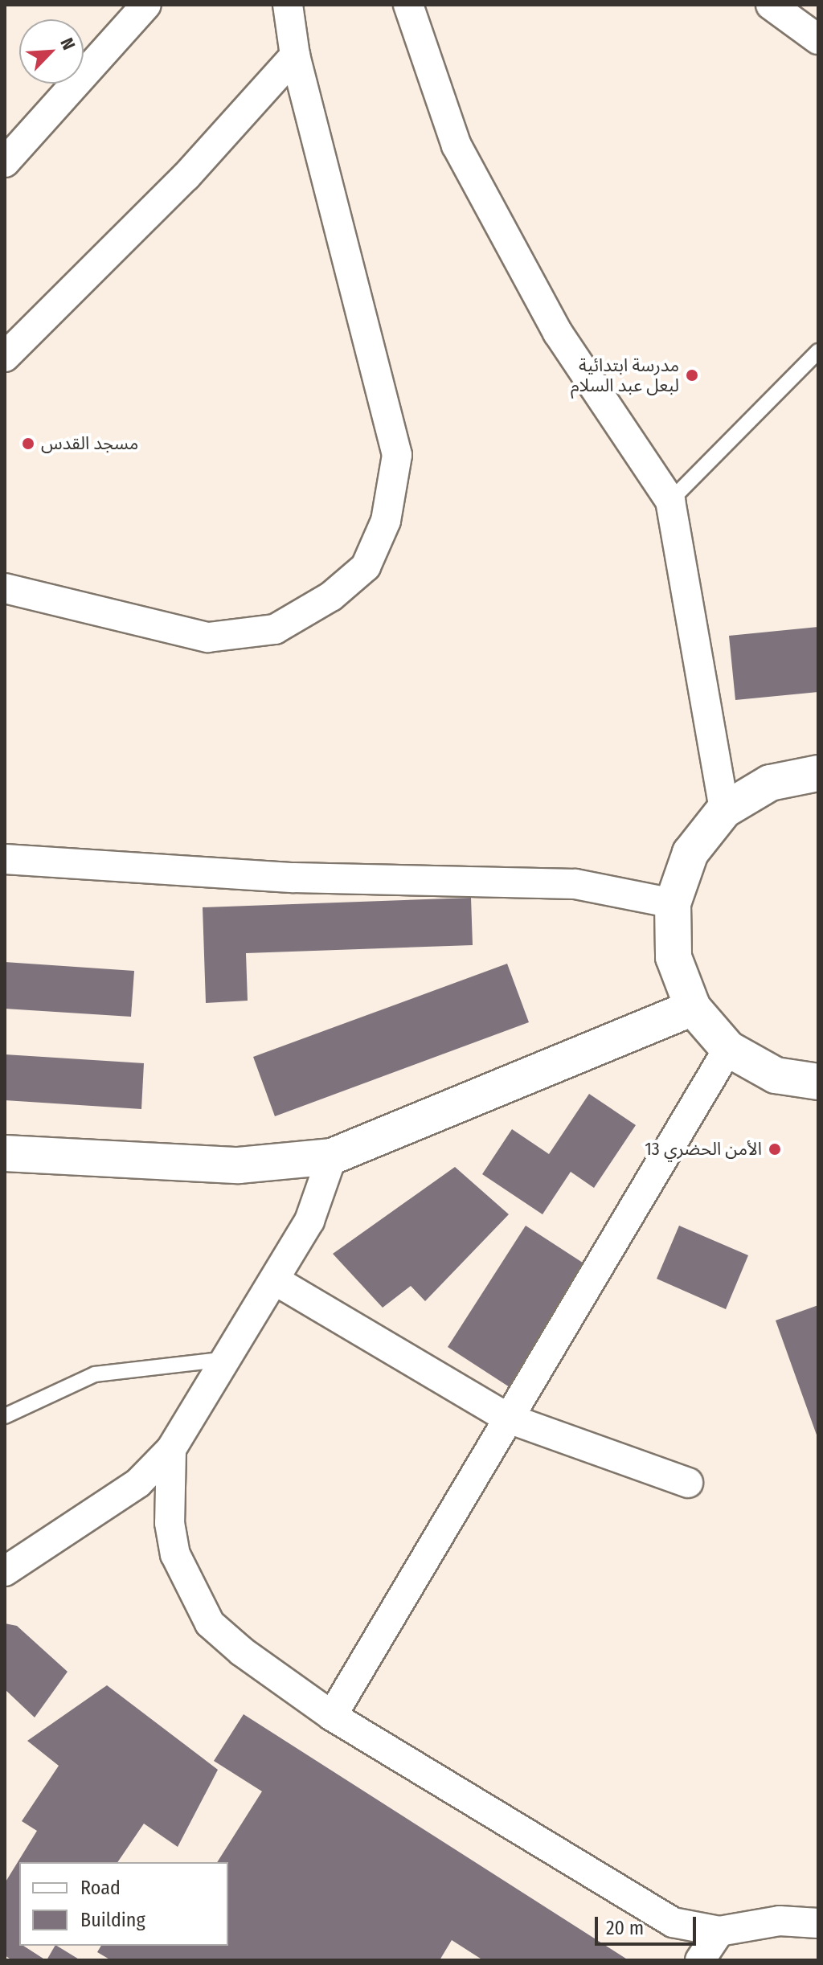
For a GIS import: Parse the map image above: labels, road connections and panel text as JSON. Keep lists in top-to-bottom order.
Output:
{
  "places": ["مدرسة ابتدائية لبعل عبد السلام", "مسجد القدس", "الأمن الحضري 13"],
  "legend": ["Road", "Building"],
  "scale_bar": "20 m",
  "north": "top right"
}
